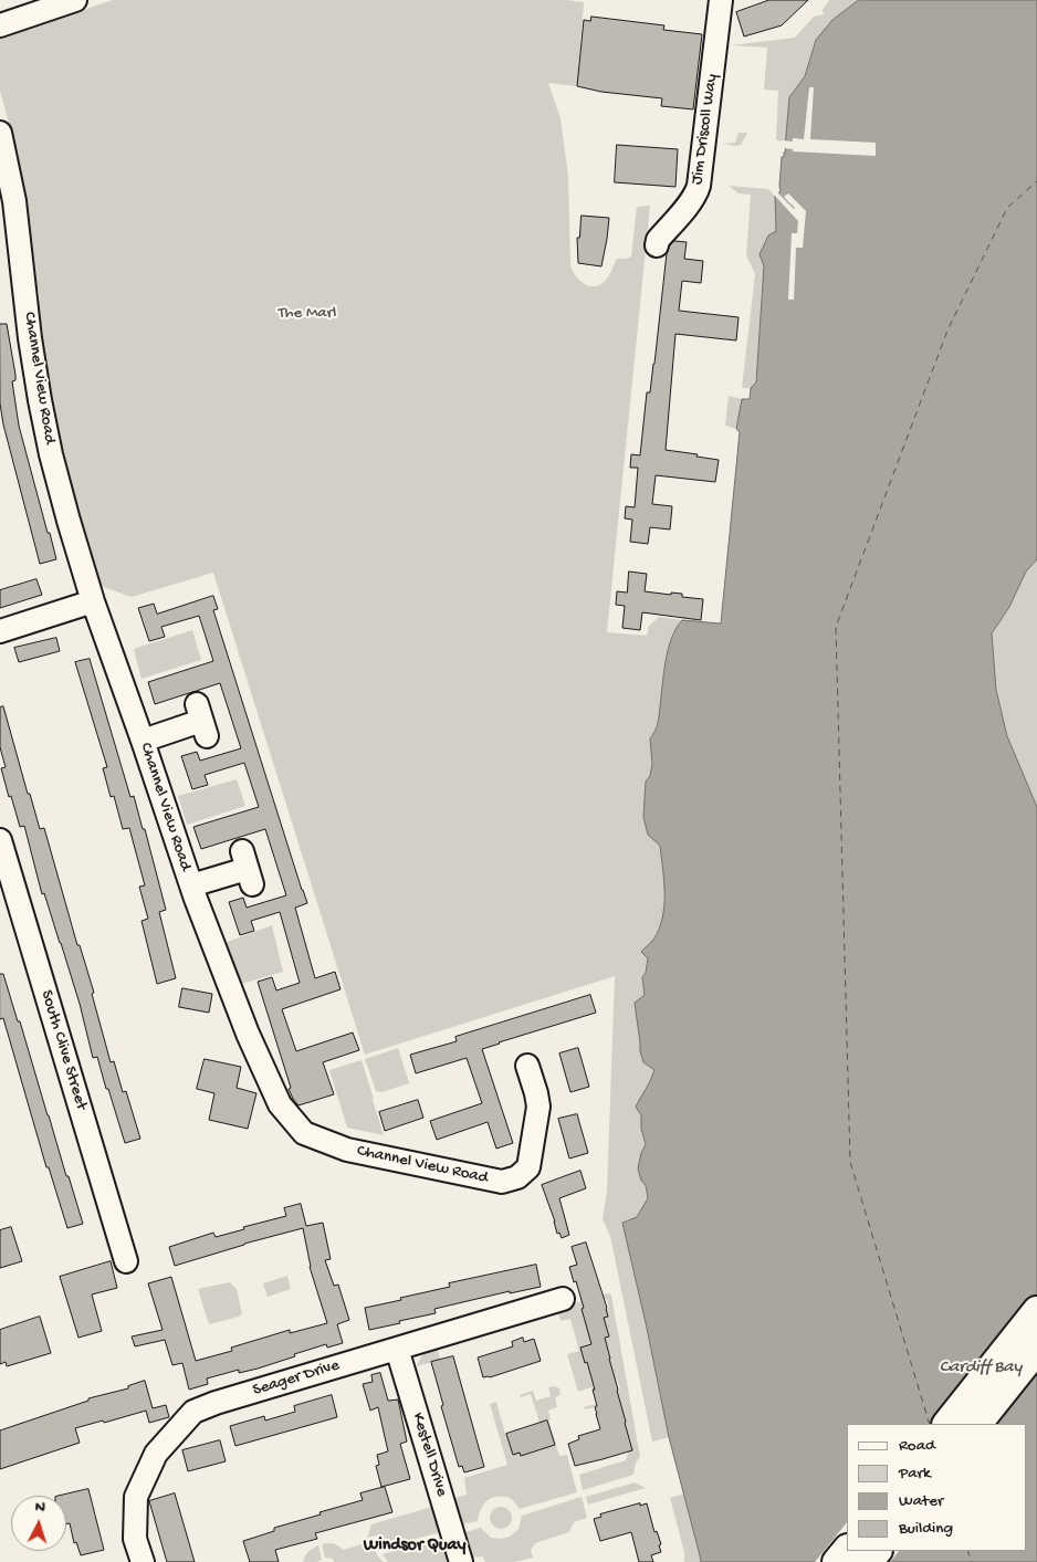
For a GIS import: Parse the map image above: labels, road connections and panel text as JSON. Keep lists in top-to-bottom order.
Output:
{
  "streets": {
    "street": [
      "Jim Driscoll Way",
      "Channel View Road",
      "South Clive Street",
      "Seager Drive",
      "Kestell Drive"
    ]
  },
  "crossings": [
    ["Seager Drive", "Kestell Drive"]
  ],
  "districts": ["Windsor Quay"],
  "water": ["Cardiff Bay"],
  "parks": ["The Marl"],
  "legend": [
    "Road",
    "Park",
    "Water",
    "Building"
  ],
  "north": "top"
}
